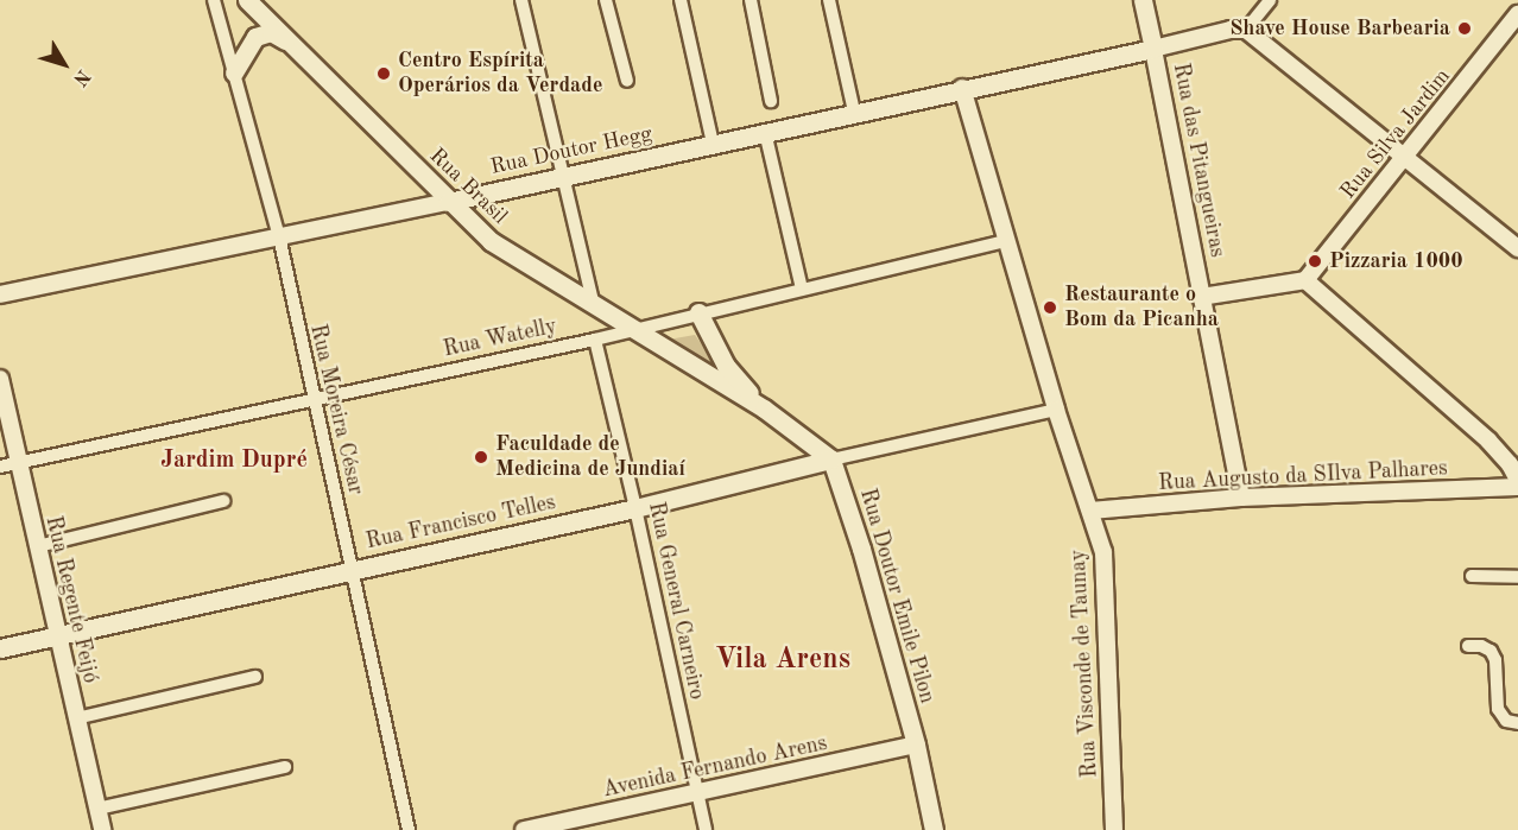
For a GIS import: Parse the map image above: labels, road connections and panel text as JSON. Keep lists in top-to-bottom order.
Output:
{
  "streets": {
    "main road": [
      "Rua Doutor Hegg",
      "Rua das Pitangueiras",
      "Rua Brasil",
      "Rua Francisco Telles",
      "Rua Doutor Emile Pilon"
    ],
    "street": [
      "Rua Silva Jardim",
      "Rua Watelly",
      "Rua Moreira César",
      "Rua Augusto da SIlva Palhares",
      "Rua Regente Feijó",
      "Rua General Carneiro",
      "Rua Visconde de Taunay",
      "Avenida Fernando Arens"
    ]
  },
  "crossings": [
    ["Rua Doutor Hegg", "Rua das Pitangueiras"],
    ["Rua Doutor Hegg", "Rua Brasil"],
    ["Rua Doutor Hegg", "Rua Moreira César"],
    ["Rua Doutor Hegg", "Rua Visconde de Taunay"],
    ["Rua das Pitangueiras", "Rua Augusto da SIlva Palhares"],
    ["Rua Brasil", "Rua Watelly"],
    ["Rua Watelly", "Rua Moreira César"],
    ["Rua Watelly", "Rua Regente Feijó"],
    ["Rua Watelly", "Rua General Carneiro"],
    ["Rua Watelly", "Rua Visconde de Taunay"],
    ["Rua Moreira César", "Rua Francisco Telles"],
    ["Rua Augusto da SIlva Palhares", "Rua Visconde de Taunay"],
    ["Rua Francisco Telles", "Rua Doutor Emile Pilon"],
    ["Rua Francisco Telles", "Rua Regente Feijó"],
    ["Rua Francisco Telles", "Rua General Carneiro"],
    ["Rua Francisco Telles", "Rua Visconde de Taunay"],
    ["Rua Doutor Emile Pilon", "Avenida Fernando Arens"],
    ["Rua General Carneiro", "Avenida Fernando Arens"]
  ],
  "districts": ["Jardim Dupré", "Vila Arens"],
  "places": [
    "Shave House Barbearia",
    "Centro Espírita Operários da Verdade",
    "Pizzaria 1000",
    "Restaurante o Bom da Picanha",
    "Faculdade de Medicina de Jundiaí"
  ],
  "north": "bottom right"
}
